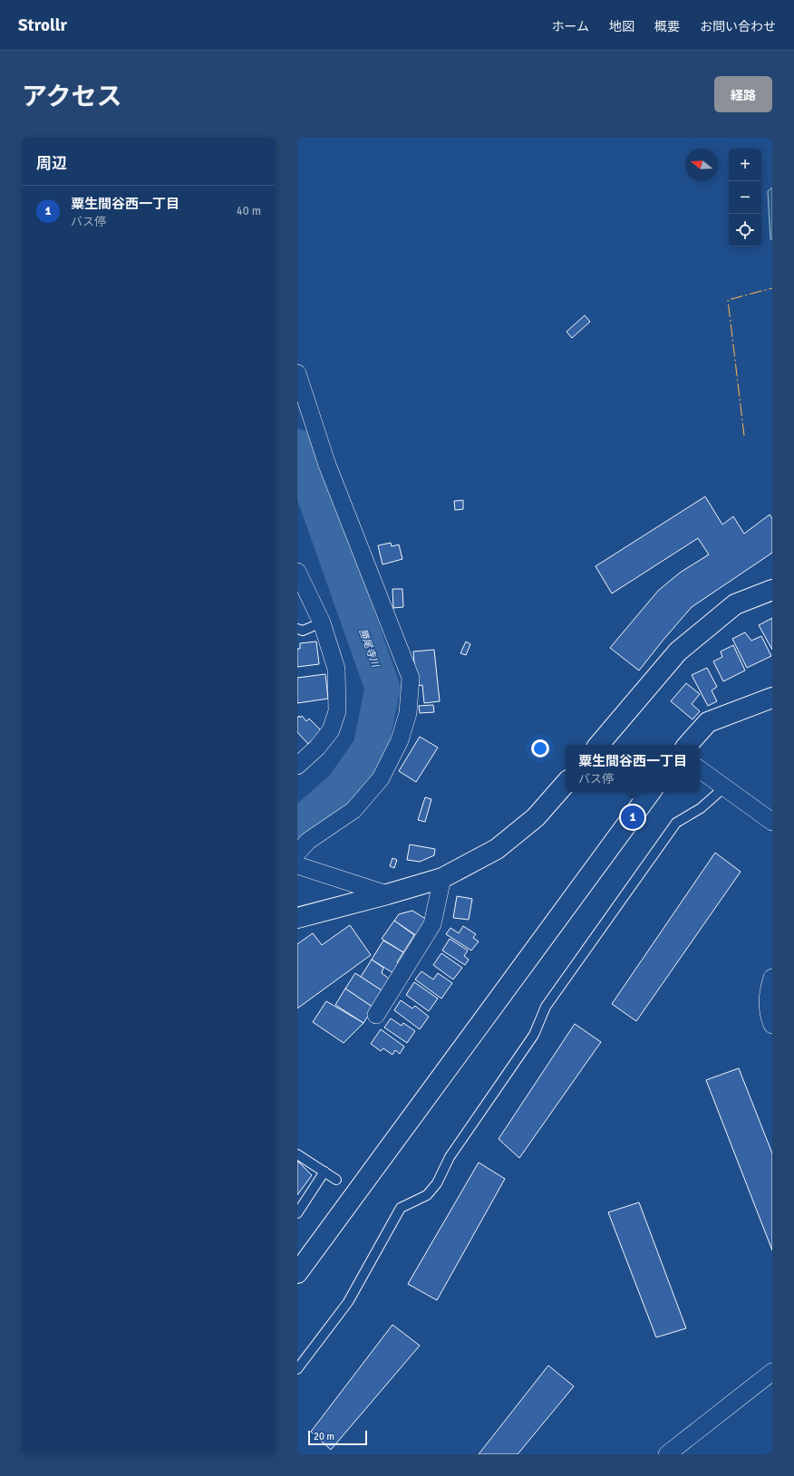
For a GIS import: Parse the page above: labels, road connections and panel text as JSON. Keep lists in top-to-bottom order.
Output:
{
  "water": ["勝尾寺川"],
  "scale_bar": "20 m",
  "north": "left",
  "page": {
    "header": "Strollr",
    "nav": [
      "ホーム",
      "地図",
      "概要",
      "お問い合わせ"
    ],
    "title": "アクセス",
    "buttons": "経路",
    "heading": "周辺",
    "map_buttons": ["+", "−"],
    "list": [
      {
        "mark": "1",
        "name": "粟生間谷西一丁目",
        "note": "バス停",
        "value": "40 m"
      }
    ],
    "popup": ["粟生間谷西一丁目", "バス停"],
    "pins": "1",
    "scale": "20 m"
  }
}
